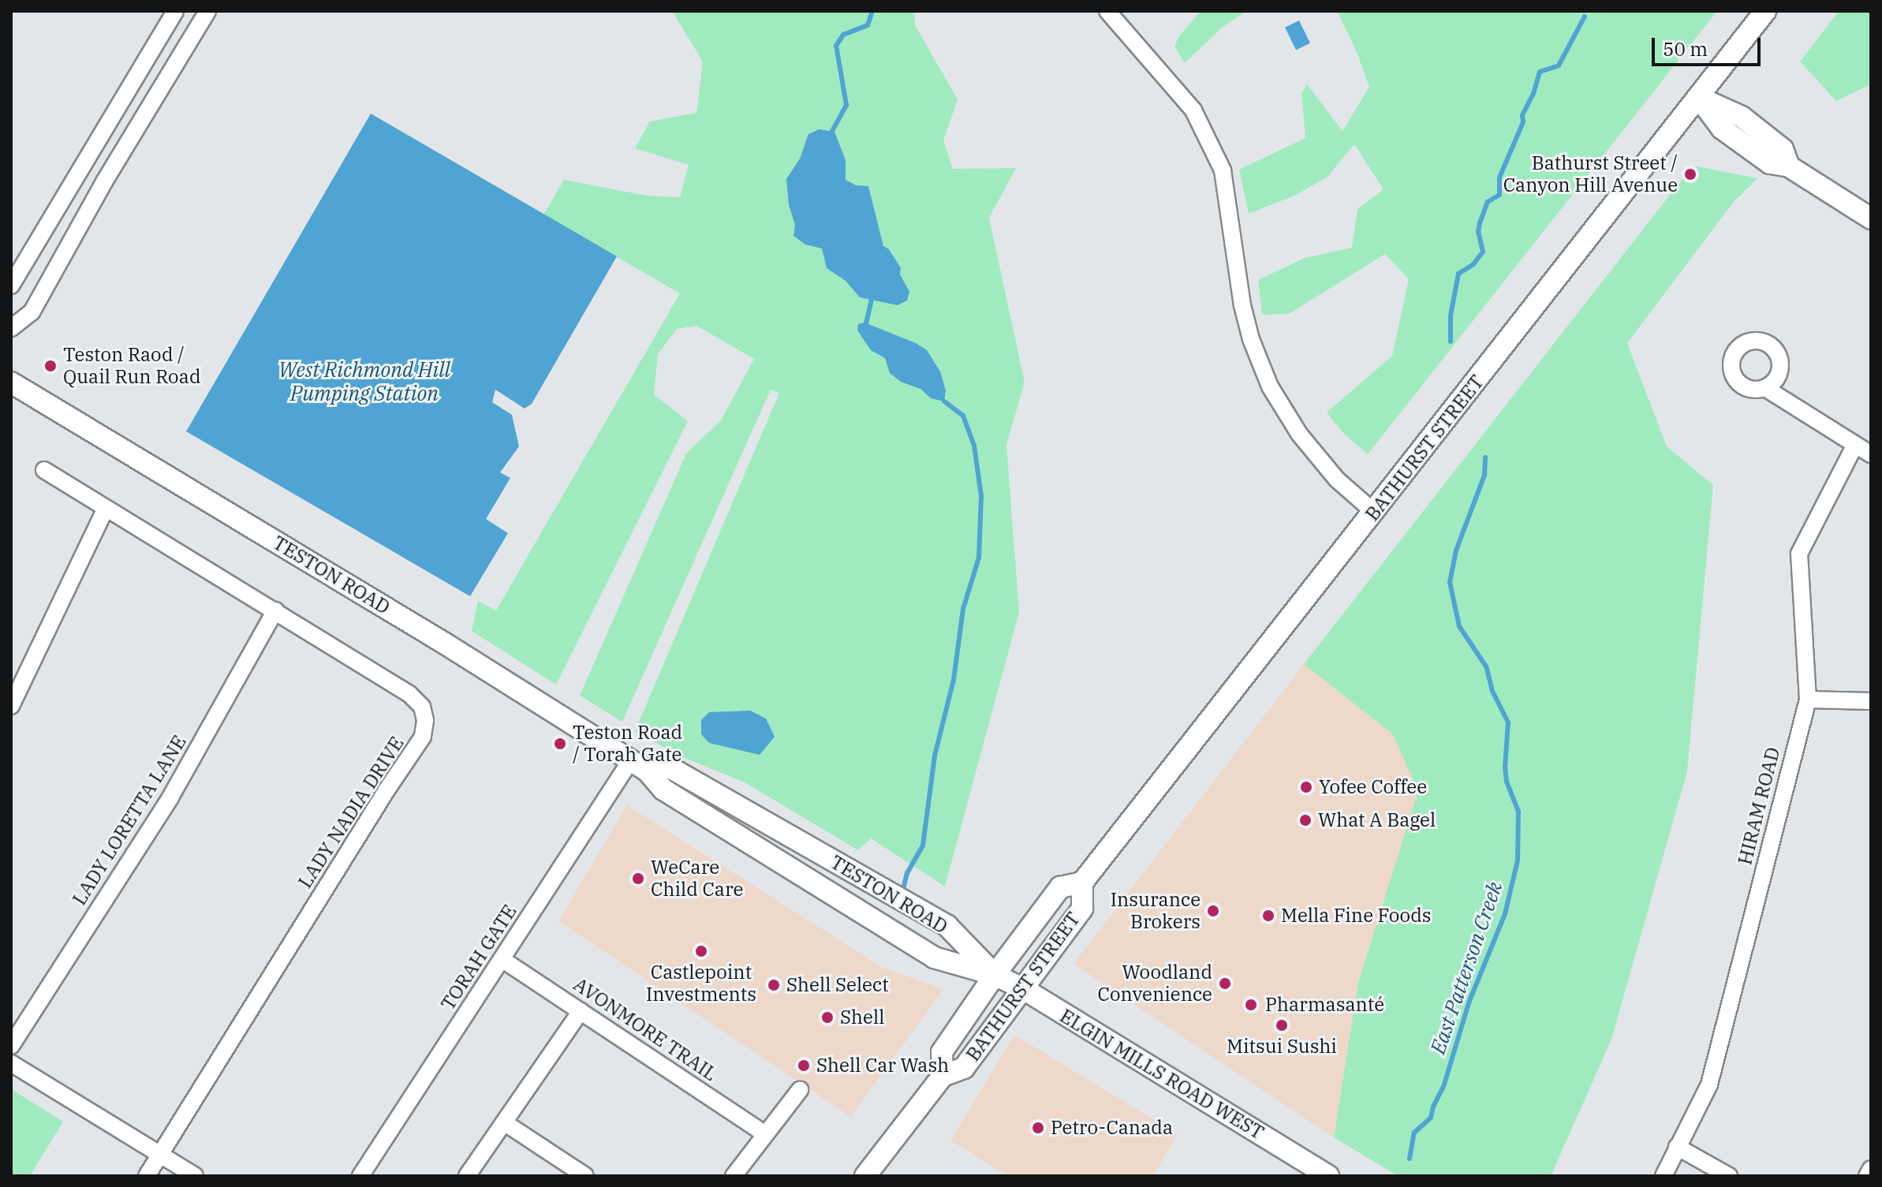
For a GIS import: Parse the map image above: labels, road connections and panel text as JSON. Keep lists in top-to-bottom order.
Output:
{
  "streets": {
    "main road": ["BATHURST STREET", "TESTON ROAD", "ELGIN MILLS ROAD WEST"],
    "street": [
      "HIRAM ROAD",
      "LADY NADIA DRIVE",
      "LADY LORETTA LANE",
      "TORAH GATE",
      "AVONMORE TRAIL"
    ]
  },
  "crossings": [
    ["BATHURST STREET", "TESTON ROAD"],
    ["BATHURST STREET", "ELGIN MILLS ROAD WEST"],
    ["TESTON ROAD", "TORAH GATE"],
    ["TESTON ROAD", "ELGIN MILLS ROAD WEST"],
    ["LADY NADIA DRIVE", "LADY LORETTA LANE"],
    ["TORAH GATE", "AVONMORE TRAIL"]
  ],
  "water": ["West Richmond Hill Pumping Station", "East Patterson Creek"],
  "places": [
    "Bathurst Street / Canyon Hill Avenue",
    "Teston Raod / Quail Run Road",
    "Teston Road / Torah Gate",
    "Yofee Coffee",
    "What A Bagel",
    "WeCare Child Care",
    "Insurance Brokers",
    "Mella Fine Foods",
    "Castlepoint Investments",
    "Woodland Convenience",
    "Shell Select",
    "Pharmasanté",
    "Shell",
    "Mitsui Sushi",
    "Shell Car Wash",
    "Petro-Canada"
  ],
  "scale_bar": "50 m"
}
